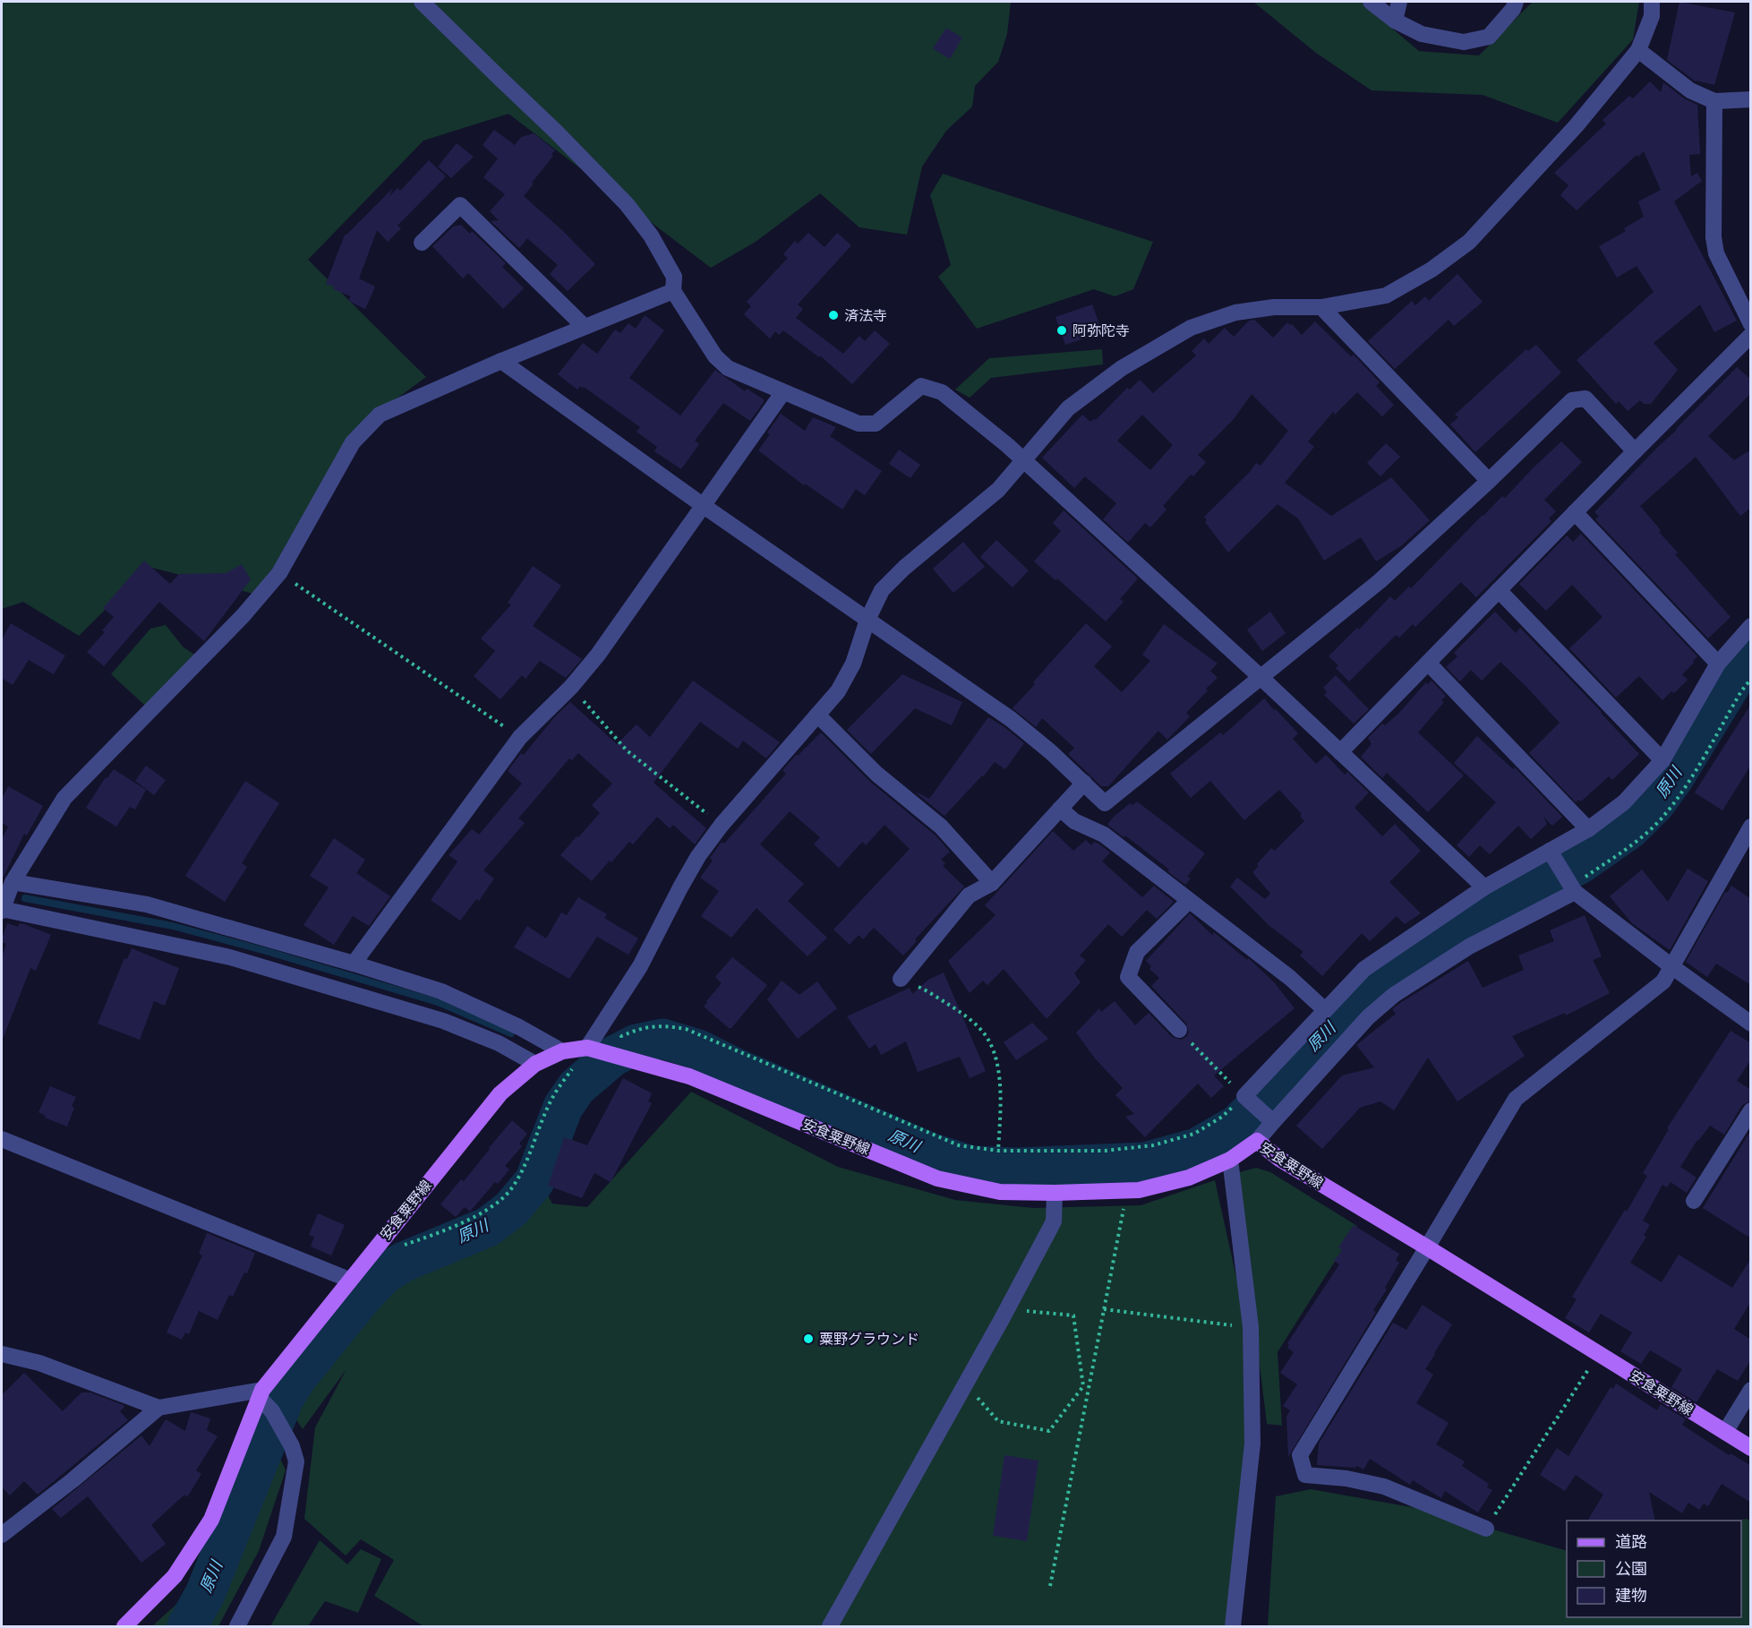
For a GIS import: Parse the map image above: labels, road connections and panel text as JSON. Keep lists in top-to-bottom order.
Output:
{
  "streets": {
    "main road": ["安食粟野線"]
  },
  "water": ["原川"],
  "places": ["済法寺", "阿弥陀寺", "粟野グラウンド"],
  "legend": ["道路", "公園", "建物"]
}
